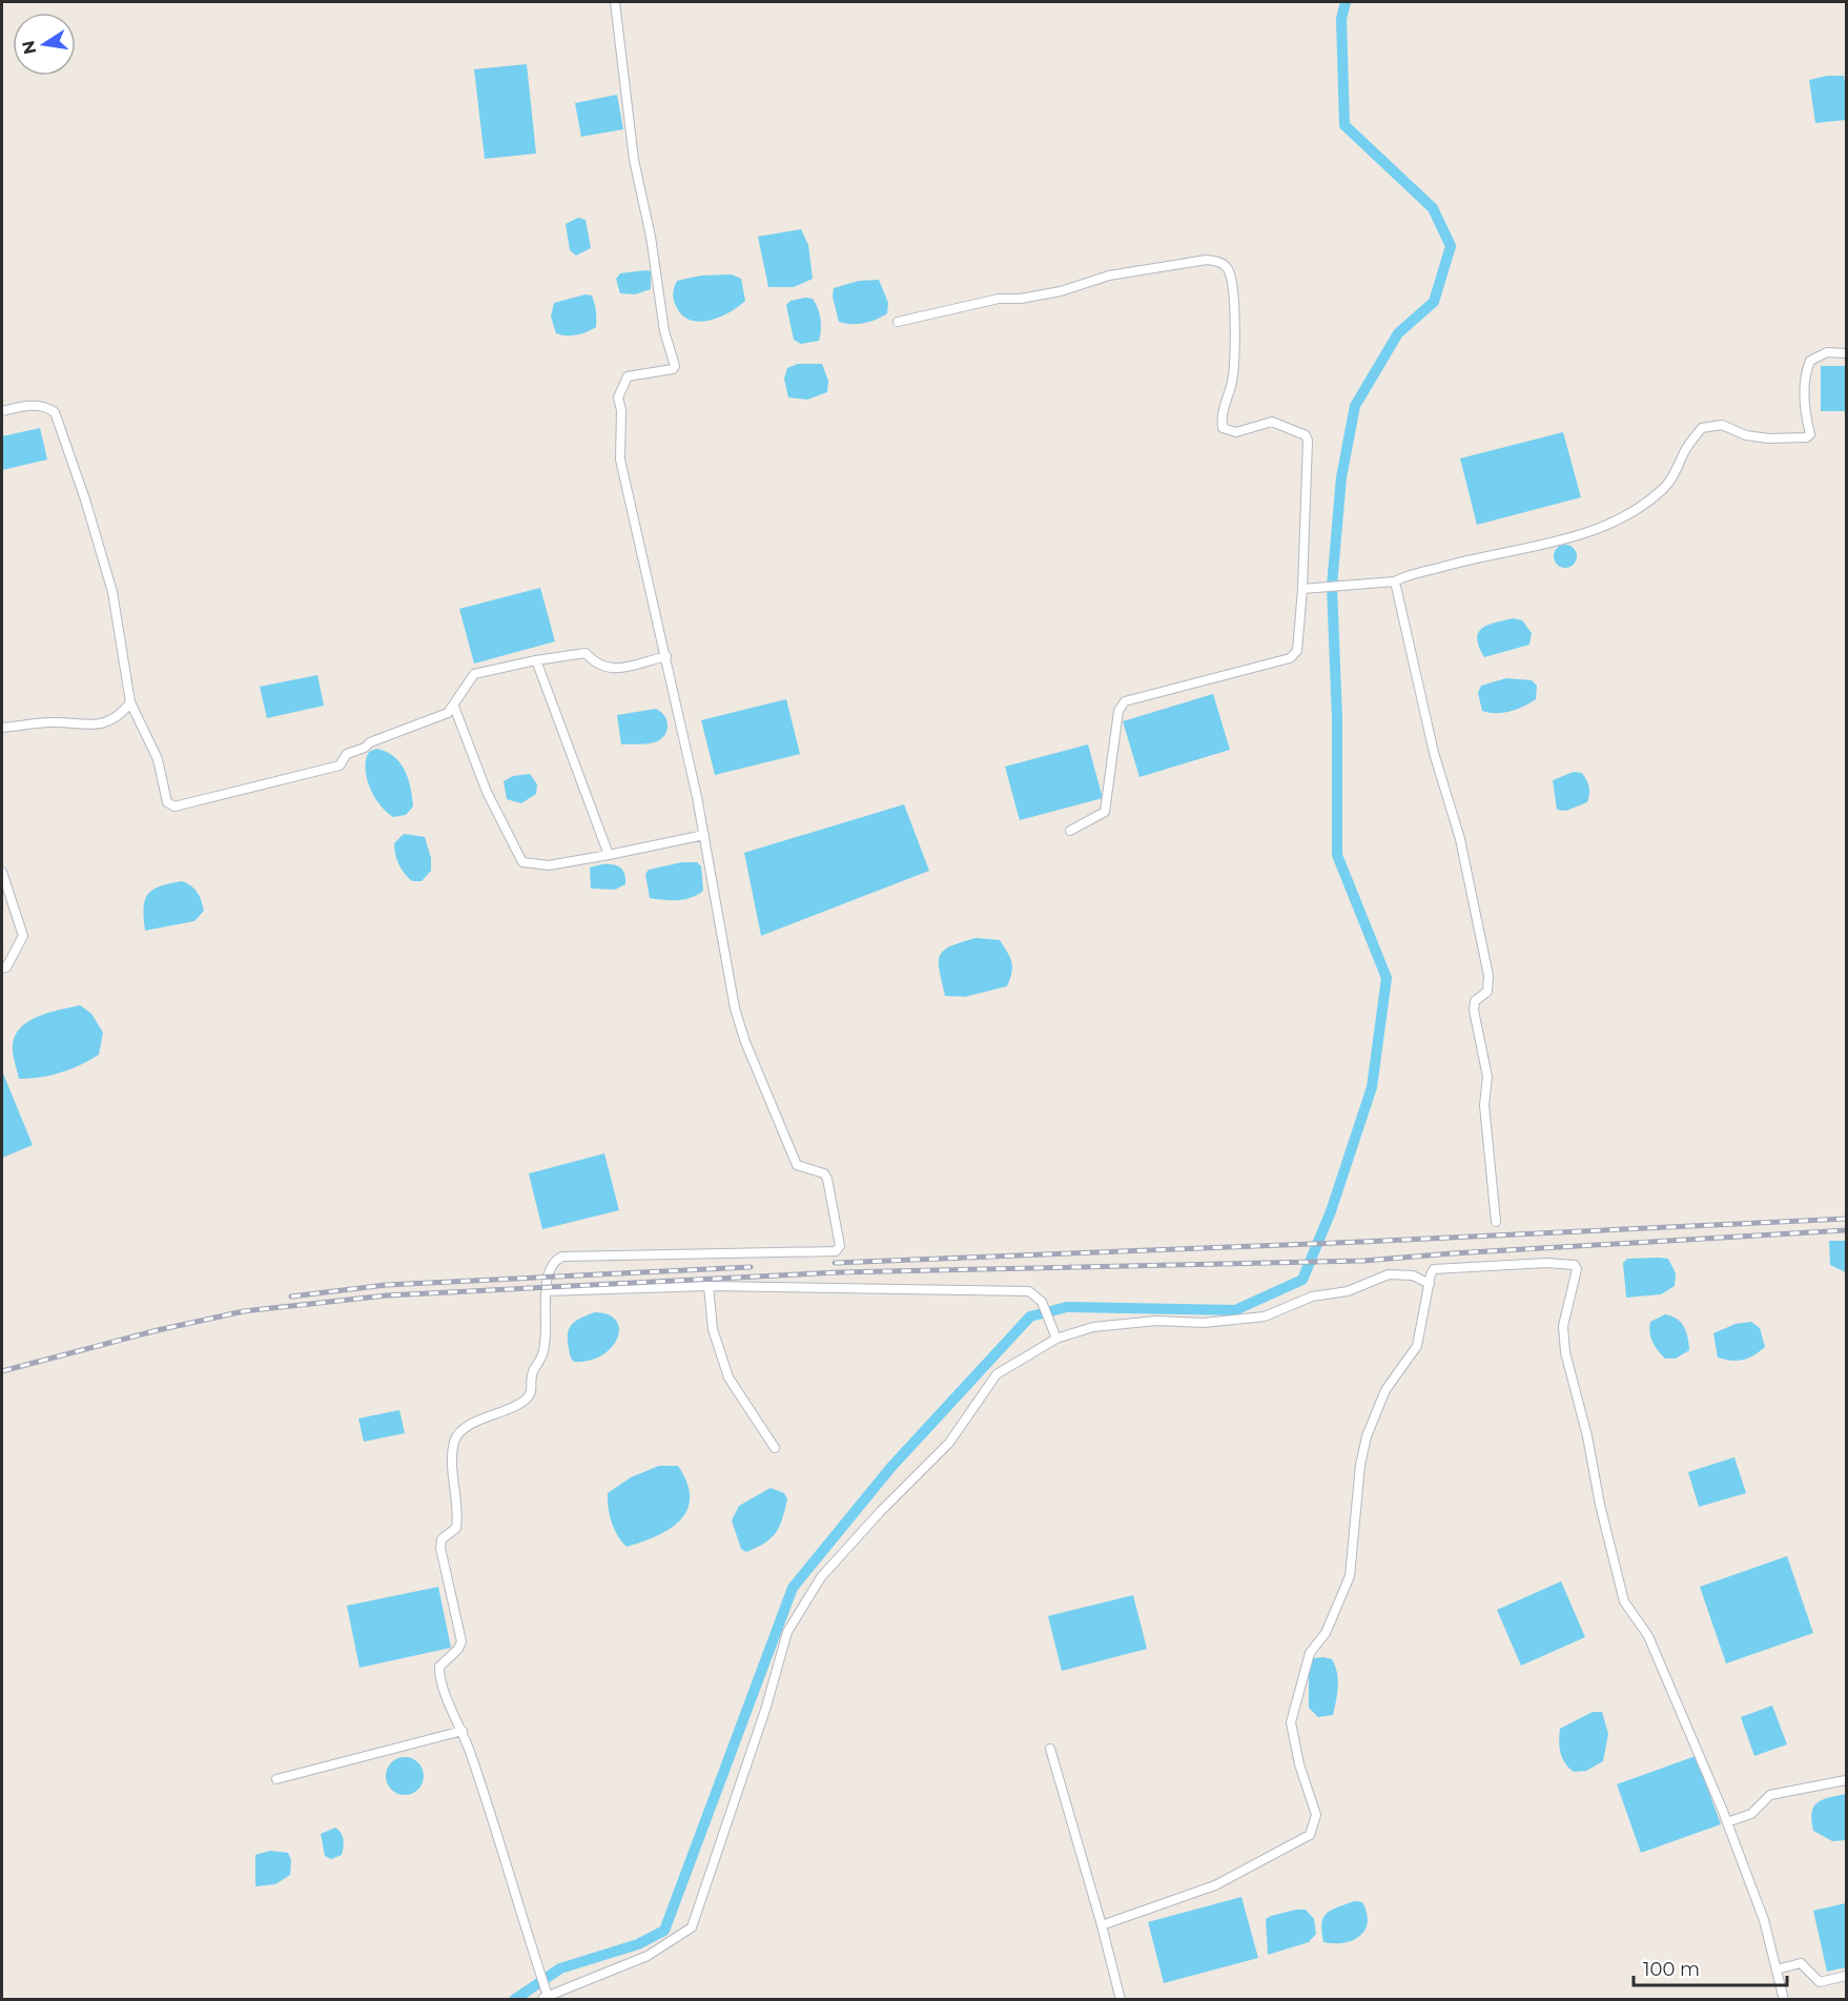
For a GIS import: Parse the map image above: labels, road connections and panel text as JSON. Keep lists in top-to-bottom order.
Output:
{
  "scale_bar": "100 m",
  "north": "left"
}
